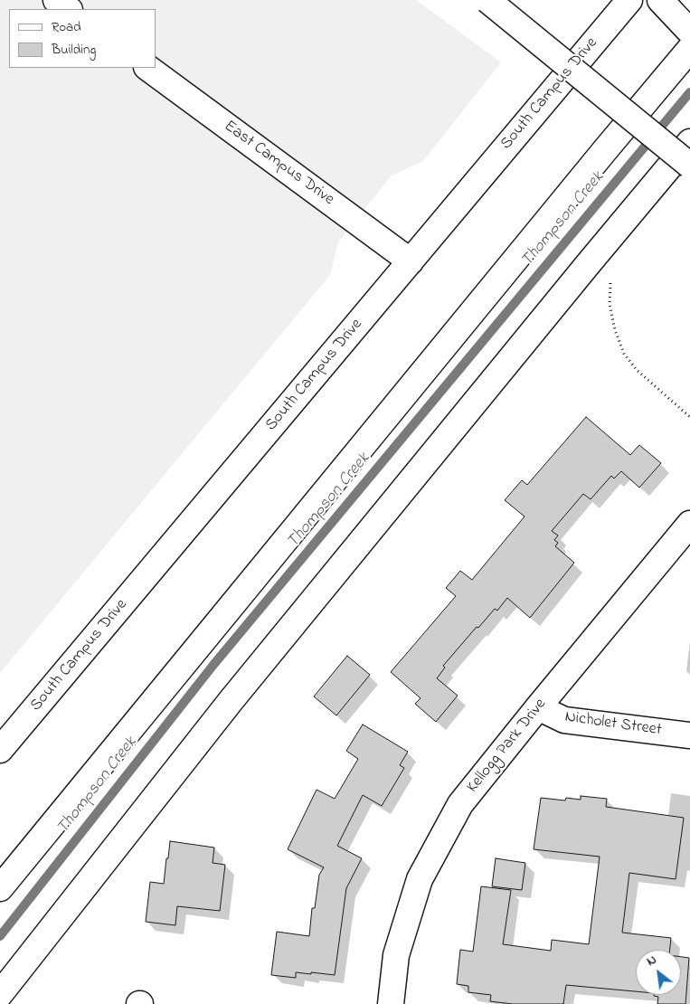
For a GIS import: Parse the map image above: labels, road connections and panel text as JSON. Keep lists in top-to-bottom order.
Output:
{
  "streets": {
    "main road": [
      "South Campus Drive",
      "East Campus Drive",
      "Nicholet Street",
      "Kellogg Park Drive"
    ]
  },
  "crossings": [
    ["South Campus Drive", "East Campus Drive"],
    ["Nicholet Street", "Kellogg Park Drive"]
  ],
  "water": ["Thompson Creek"],
  "legend": ["Road", "Building"],
  "north": "top left"
}
